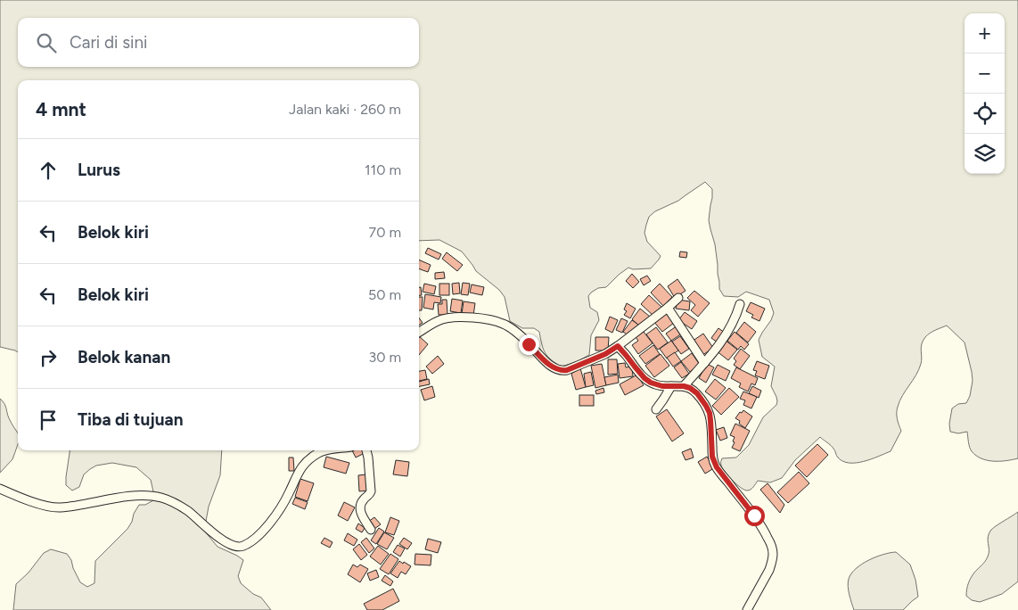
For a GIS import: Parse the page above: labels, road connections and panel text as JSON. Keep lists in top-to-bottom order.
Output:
{
  "page": {
    "map_buttons": ["+", "−"],
    "search": "Cari di sini",
    "heading": ["4 mnt", "Jalan kaki · 260 m"],
    "list": [
      ["Lurus", "110 m"],
      ["Belok kiri", "70 m"],
      ["Belok kiri", "50 m"],
      ["Belok kanan", "30 m"],
      "Tiba di tujuan"
    ]
  }
}
